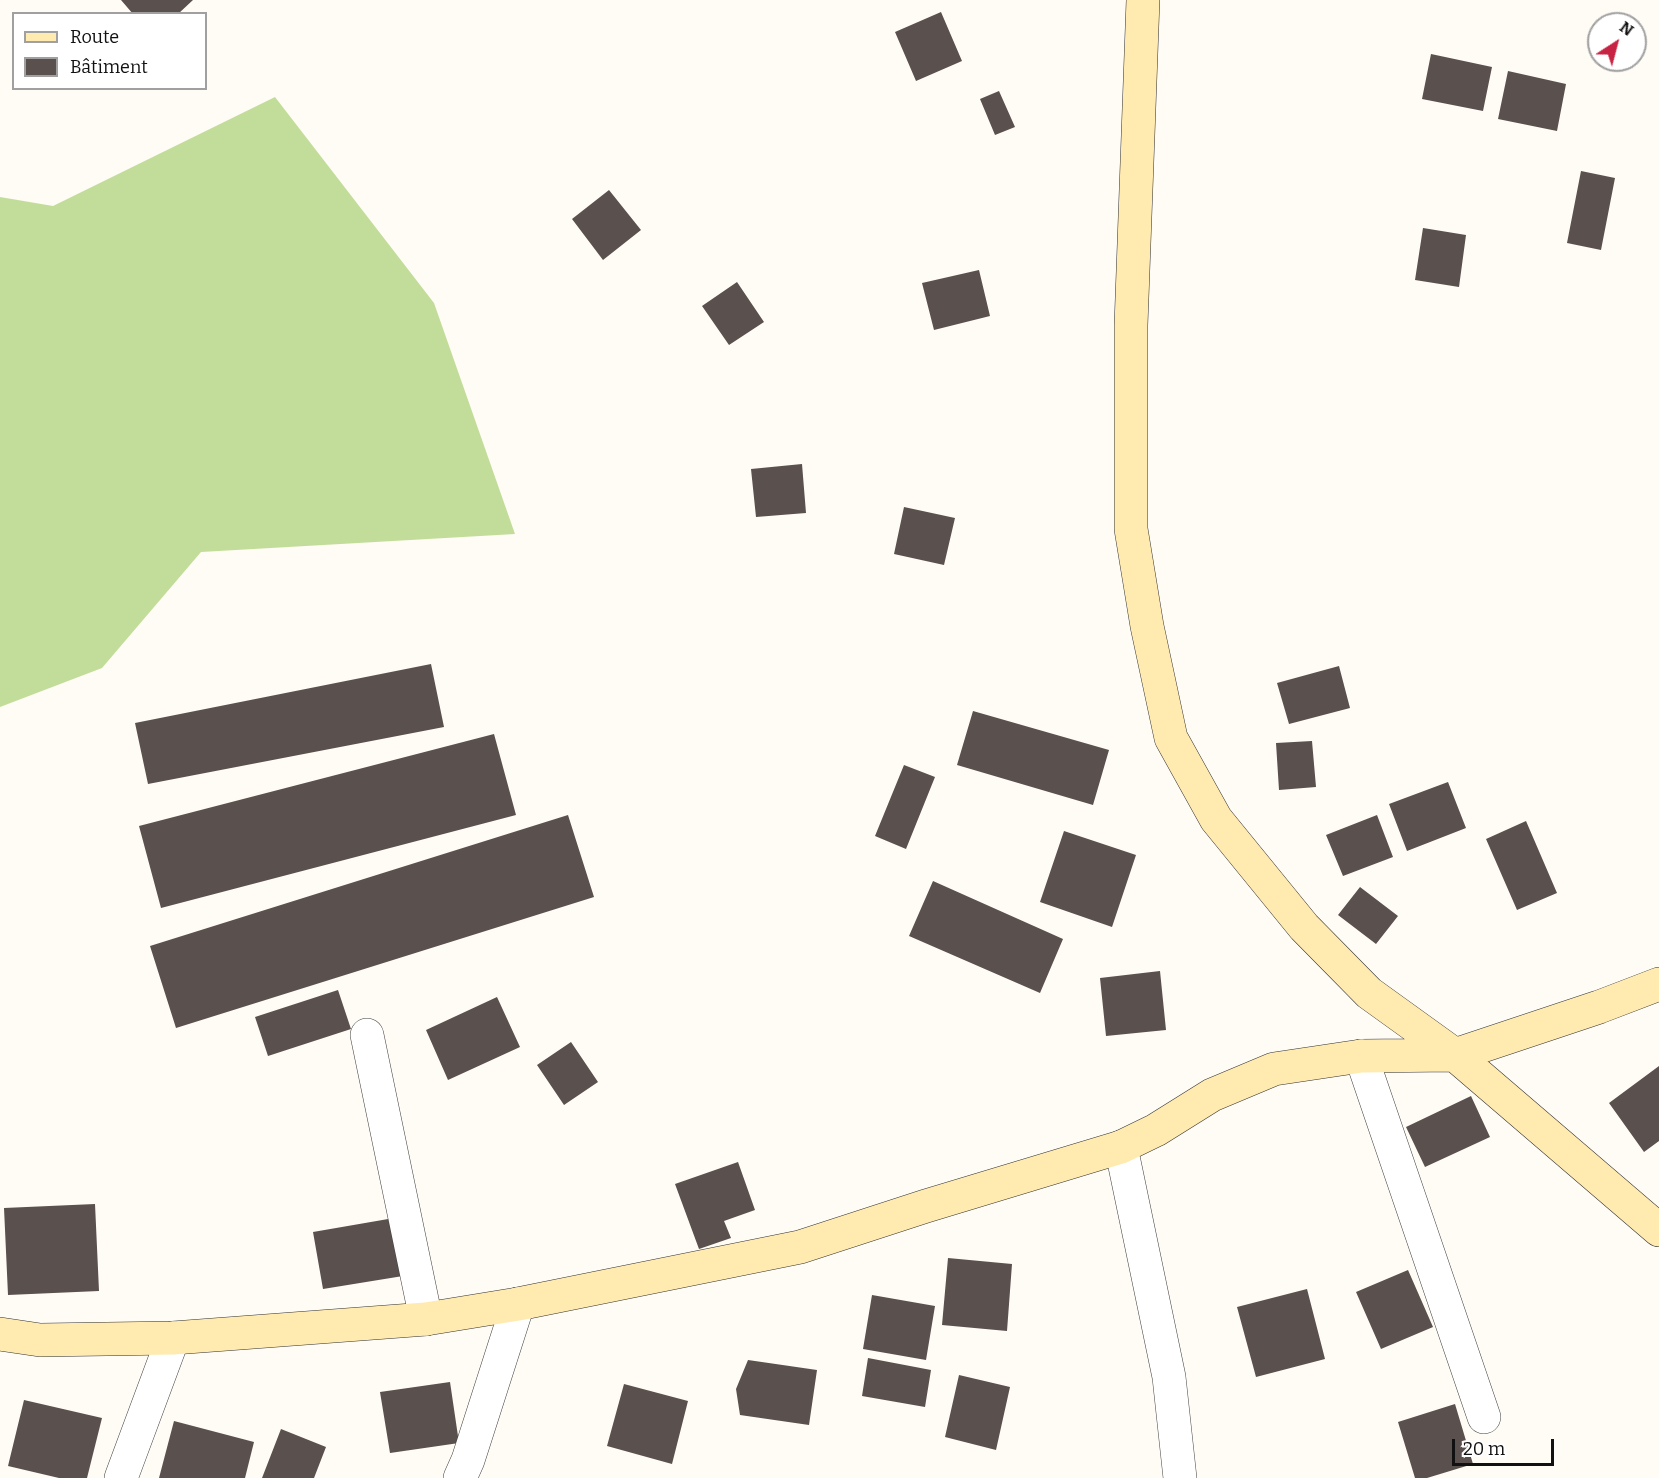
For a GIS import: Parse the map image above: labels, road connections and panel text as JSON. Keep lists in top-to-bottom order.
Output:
{
  "legend": ["Route", "Bâtiment"],
  "scale_bar": "20 m",
  "north": "top right"
}
